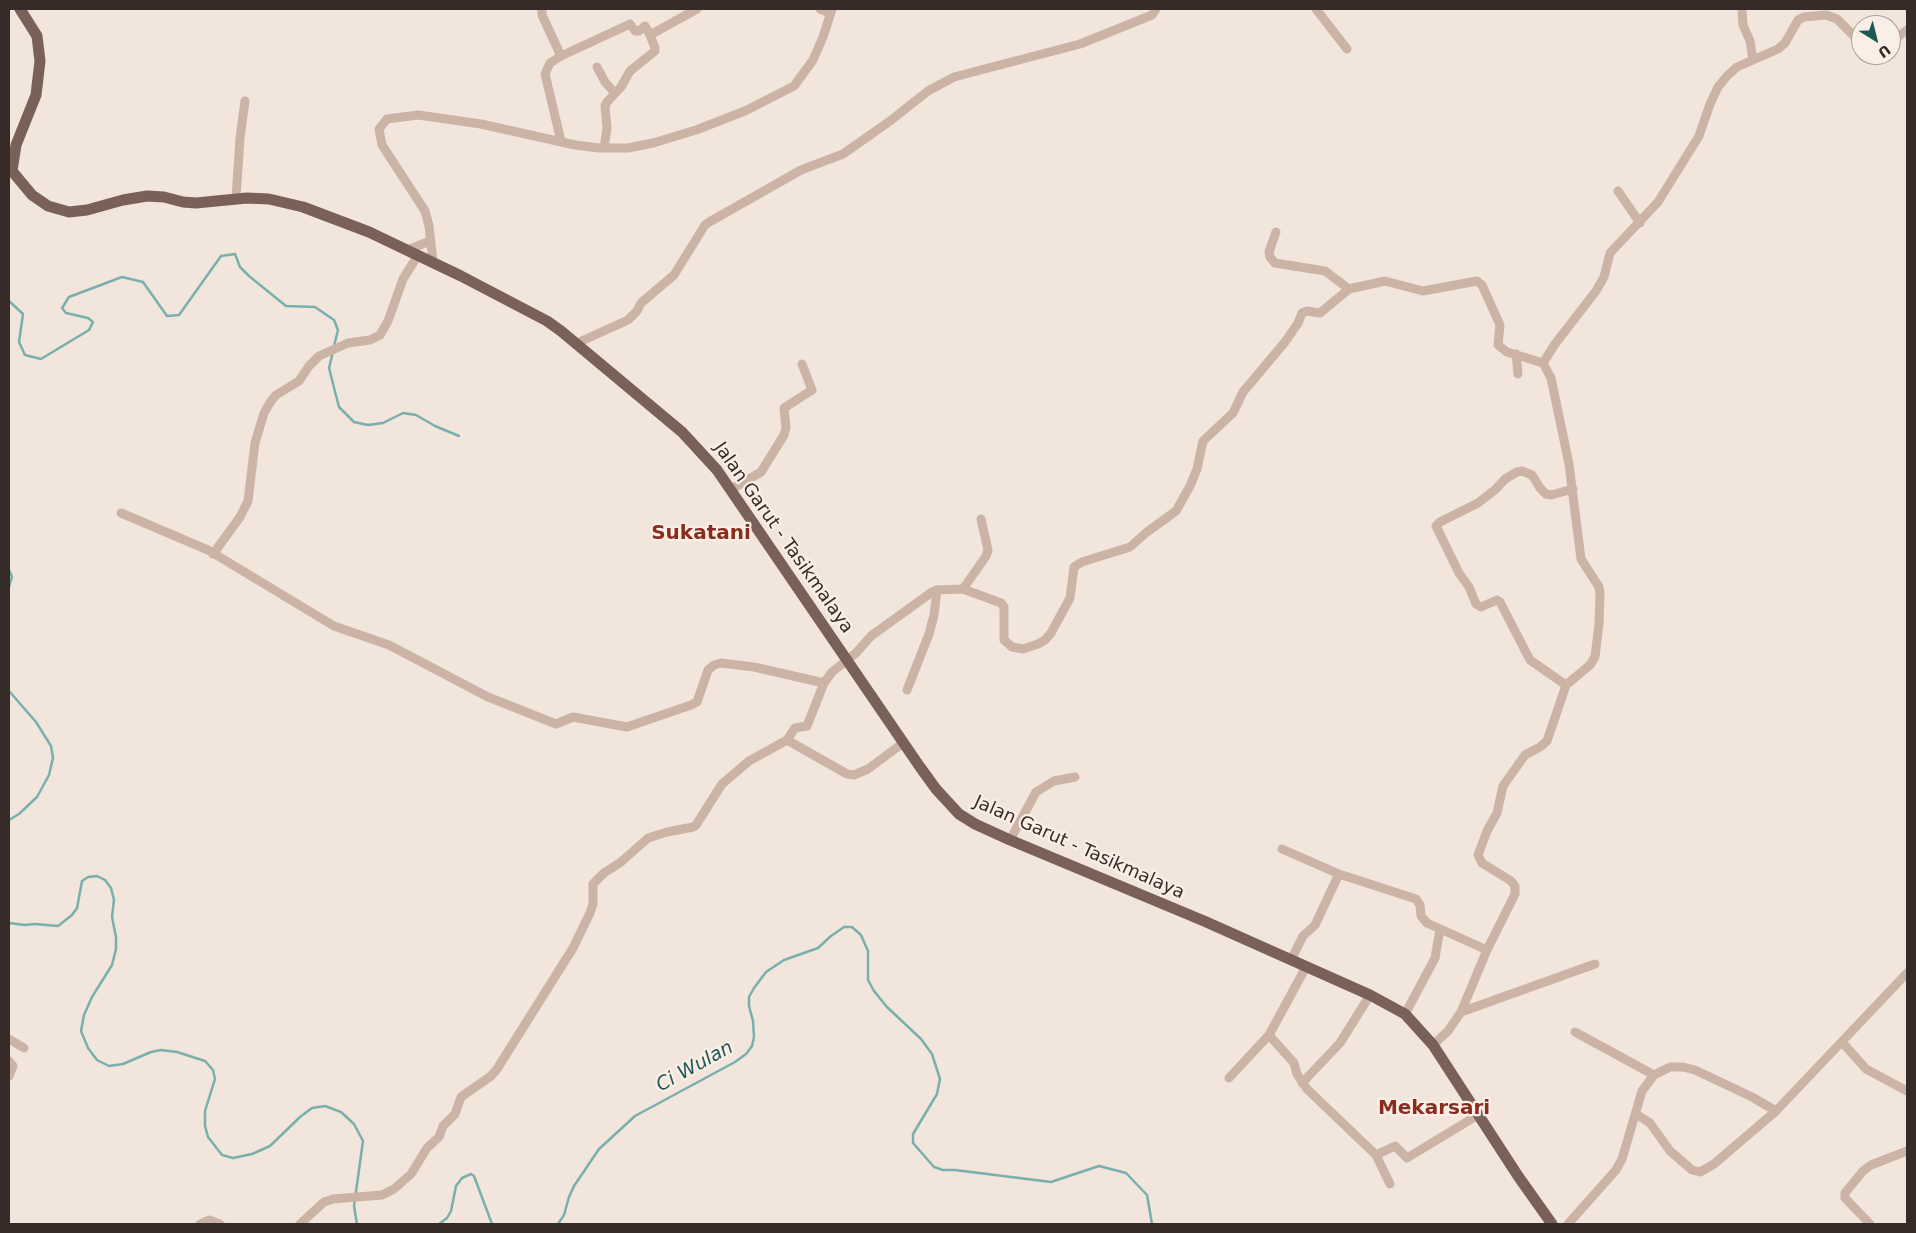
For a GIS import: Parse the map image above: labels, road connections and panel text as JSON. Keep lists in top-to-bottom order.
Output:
{
  "streets": {
    "main road": ["Jalan Garut - Tasikmalaya"]
  },
  "districts": ["Sukatani", "Mekarsari"],
  "water": ["Ci Wulan"],
  "north": "bottom right"
}
